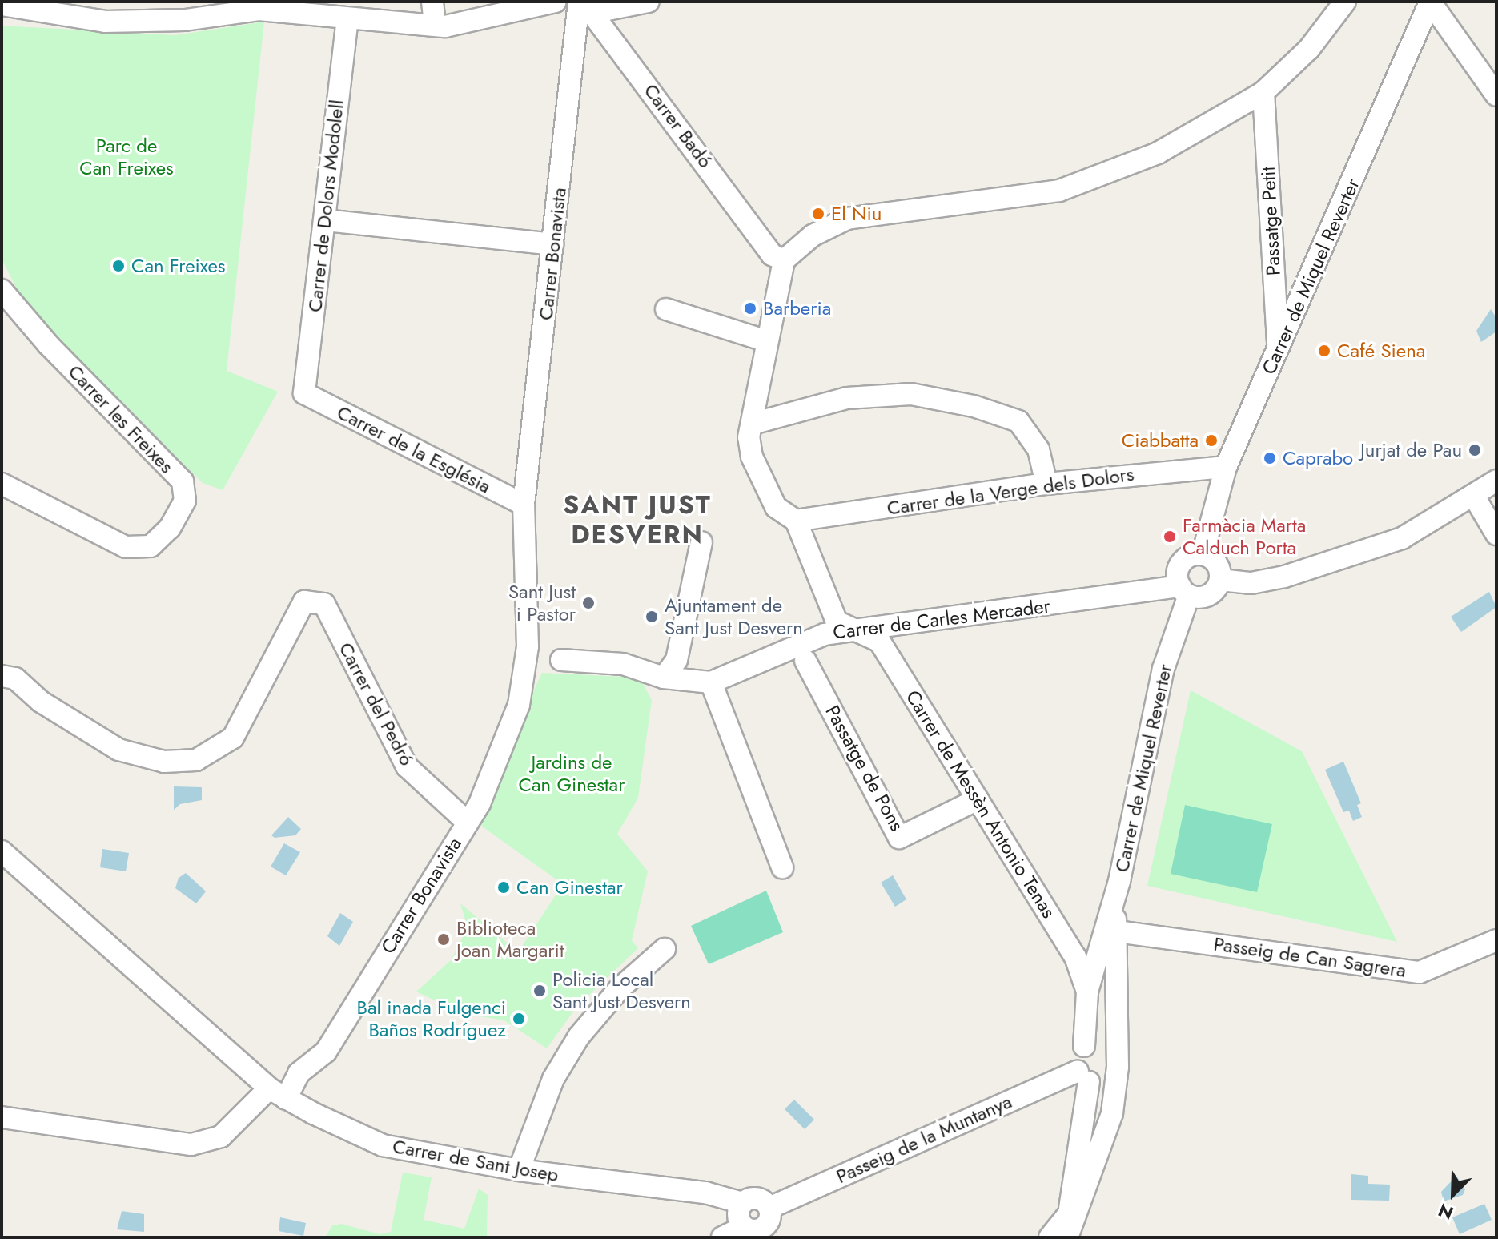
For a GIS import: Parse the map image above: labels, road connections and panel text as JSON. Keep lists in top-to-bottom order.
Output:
{
  "streets": {
    "street": [
      "Carrer Badó",
      "Carrer de Dolors Modolell",
      "Passatge Petit",
      "Carrer Bonavista",
      "Carrer de Miquel Reverter",
      "Carrer les Freixes",
      "Carrer de la Església",
      "Carrer de la Verge dels Dolors",
      "Carrer de Carles Mercader",
      "Carrer del Pedró",
      "Passatge de Pons",
      "Carrer de Messèn Antonio Tenas",
      "Passeig de Can Sagrera",
      "Passeig de la Muntanya",
      "Carrer de Sant Josep"
    ]
  },
  "crossings": [
    ["Carrer Badó", "Carrer Bonavista"],
    ["Carrer de Dolors Modolell", "Carrer de la Església"],
    ["Passatge Petit", "Carrer de Miquel Reverter"],
    ["Carrer Bonavista", "Carrer de la Església"],
    ["Carrer Bonavista", "Carrer del Pedró"],
    ["Carrer Bonavista", "Carrer de Sant Josep"],
    ["Carrer de Miquel Reverter", "Carrer de la Verge dels Dolors"],
    ["Carrer de Miquel Reverter", "Carrer de Carles Mercader"],
    ["Carrer de Miquel Reverter", "Carrer de Messèn Antonio Tenas"],
    ["Carrer de Miquel Reverter", "Passeig de Can Sagrera"],
    ["Carrer de Miquel Reverter", "Passeig de la Muntanya"],
    ["Carrer de la Verge dels Dolors", "Carrer de Messèn Antonio Tenas"],
    ["Carrer de Carles Mercader", "Carrer de Messèn Antonio Tenas"],
    ["Passatge de Pons", "Carrer de Messèn Antonio Tenas"],
    ["Passeig de la Muntanya", "Carrer de Sant Josep"]
  ],
  "districts": ["SANT JUST DESVERN"],
  "parks": ["Parc de Can Freixes", "Jardins de Can Ginestar"],
  "places": [
    "El Niu",
    "Can Freixes",
    "Barberia",
    "Café Siena",
    "Ciabbatta",
    "Jurjat de Pau",
    "Caprabo",
    "Farmàcia Marta Calduch Porta",
    "Sant Just i Pastor",
    "Ajuntament de Sant Just Desvern",
    "Can Ginestar",
    "Biblioteca Joan Margarit",
    "Policia Local Sant Just Desvern",
    "Bal inada Fulgenci Baños Rodríguez"
  ],
  "north": "bottom left"
}
